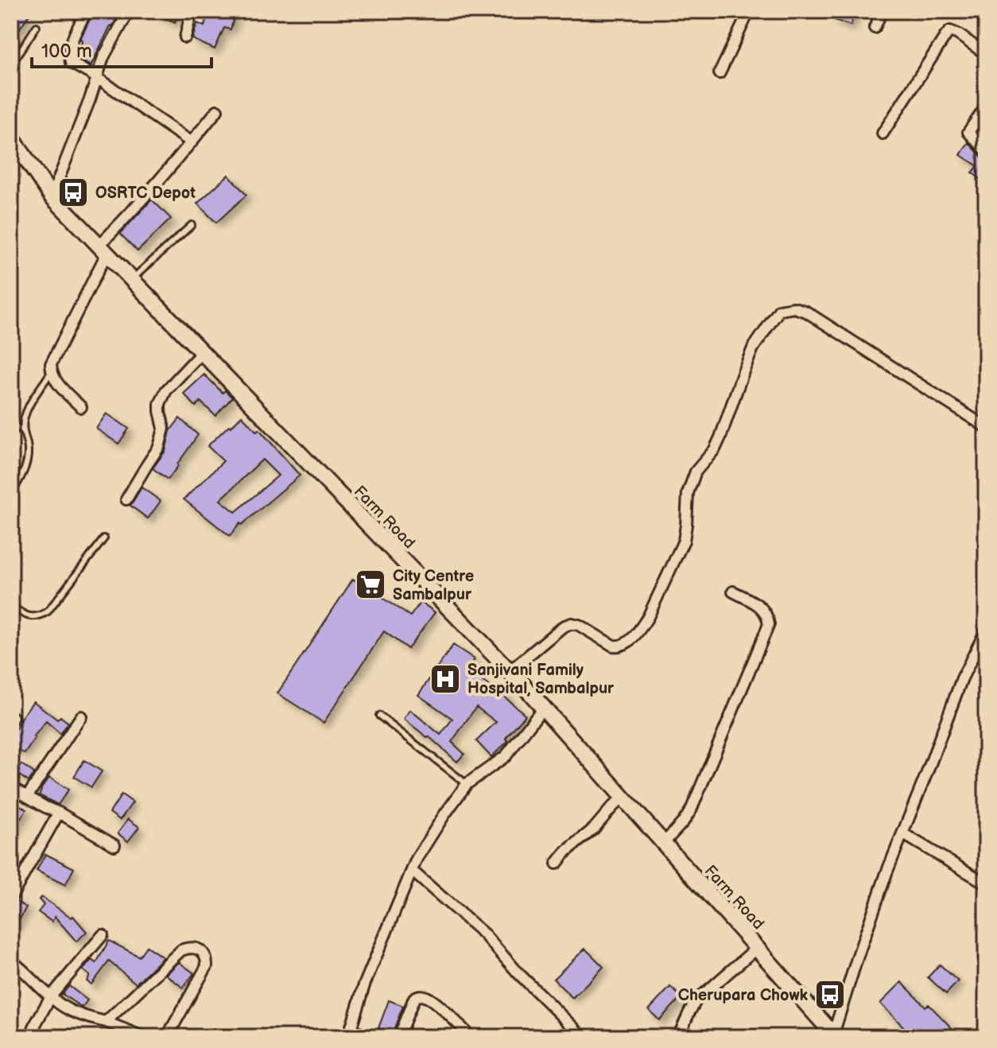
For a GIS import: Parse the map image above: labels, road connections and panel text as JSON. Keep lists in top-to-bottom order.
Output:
{
  "streets": {
    "main road": ["Farm Road"]
  },
  "places": {
    "bus stop": ["OSRTC Depot", "Cherupara Chowk"],
    "supermarket": ["City Centre Sambalpur"],
    "hospital": ["Sanjivani Family Hospital, Sambalpur"]
  },
  "scale_bar": "100 m"
}
